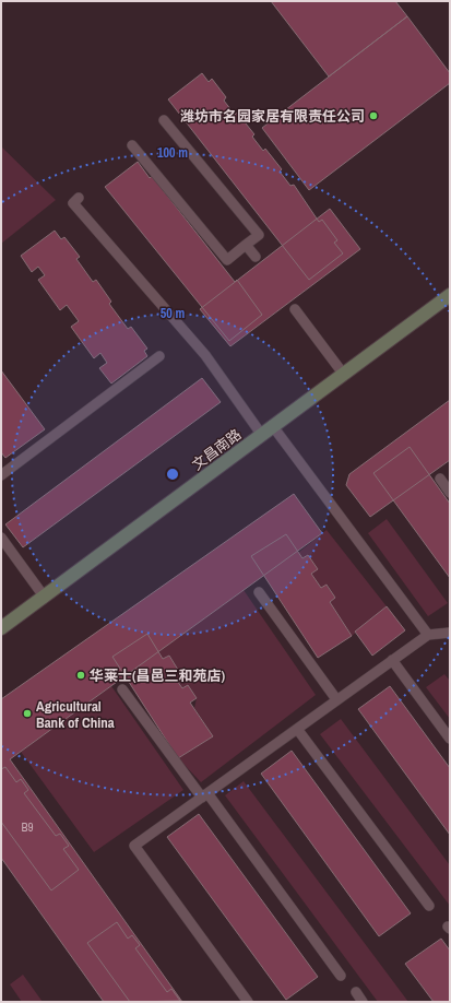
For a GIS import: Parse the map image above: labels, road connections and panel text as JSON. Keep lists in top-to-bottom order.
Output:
{
  "streets": {
    "street": ["文昌南路"]
  },
  "places": ["潍坊市名园家居有限责任公司", "华莱士(昌邑三和苑店)", "Agricultural Bank of China"],
  "house_numbers": ["B9"],
  "rings": ["100 m", "50 m"]
}
